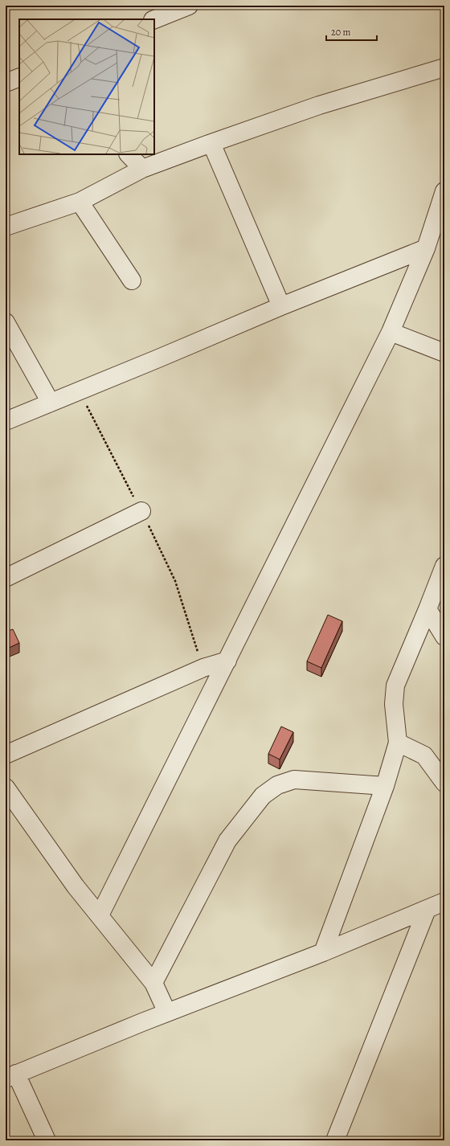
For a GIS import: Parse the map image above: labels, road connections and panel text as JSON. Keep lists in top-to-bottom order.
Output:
{
  "scale_bar": "20 m"
}
